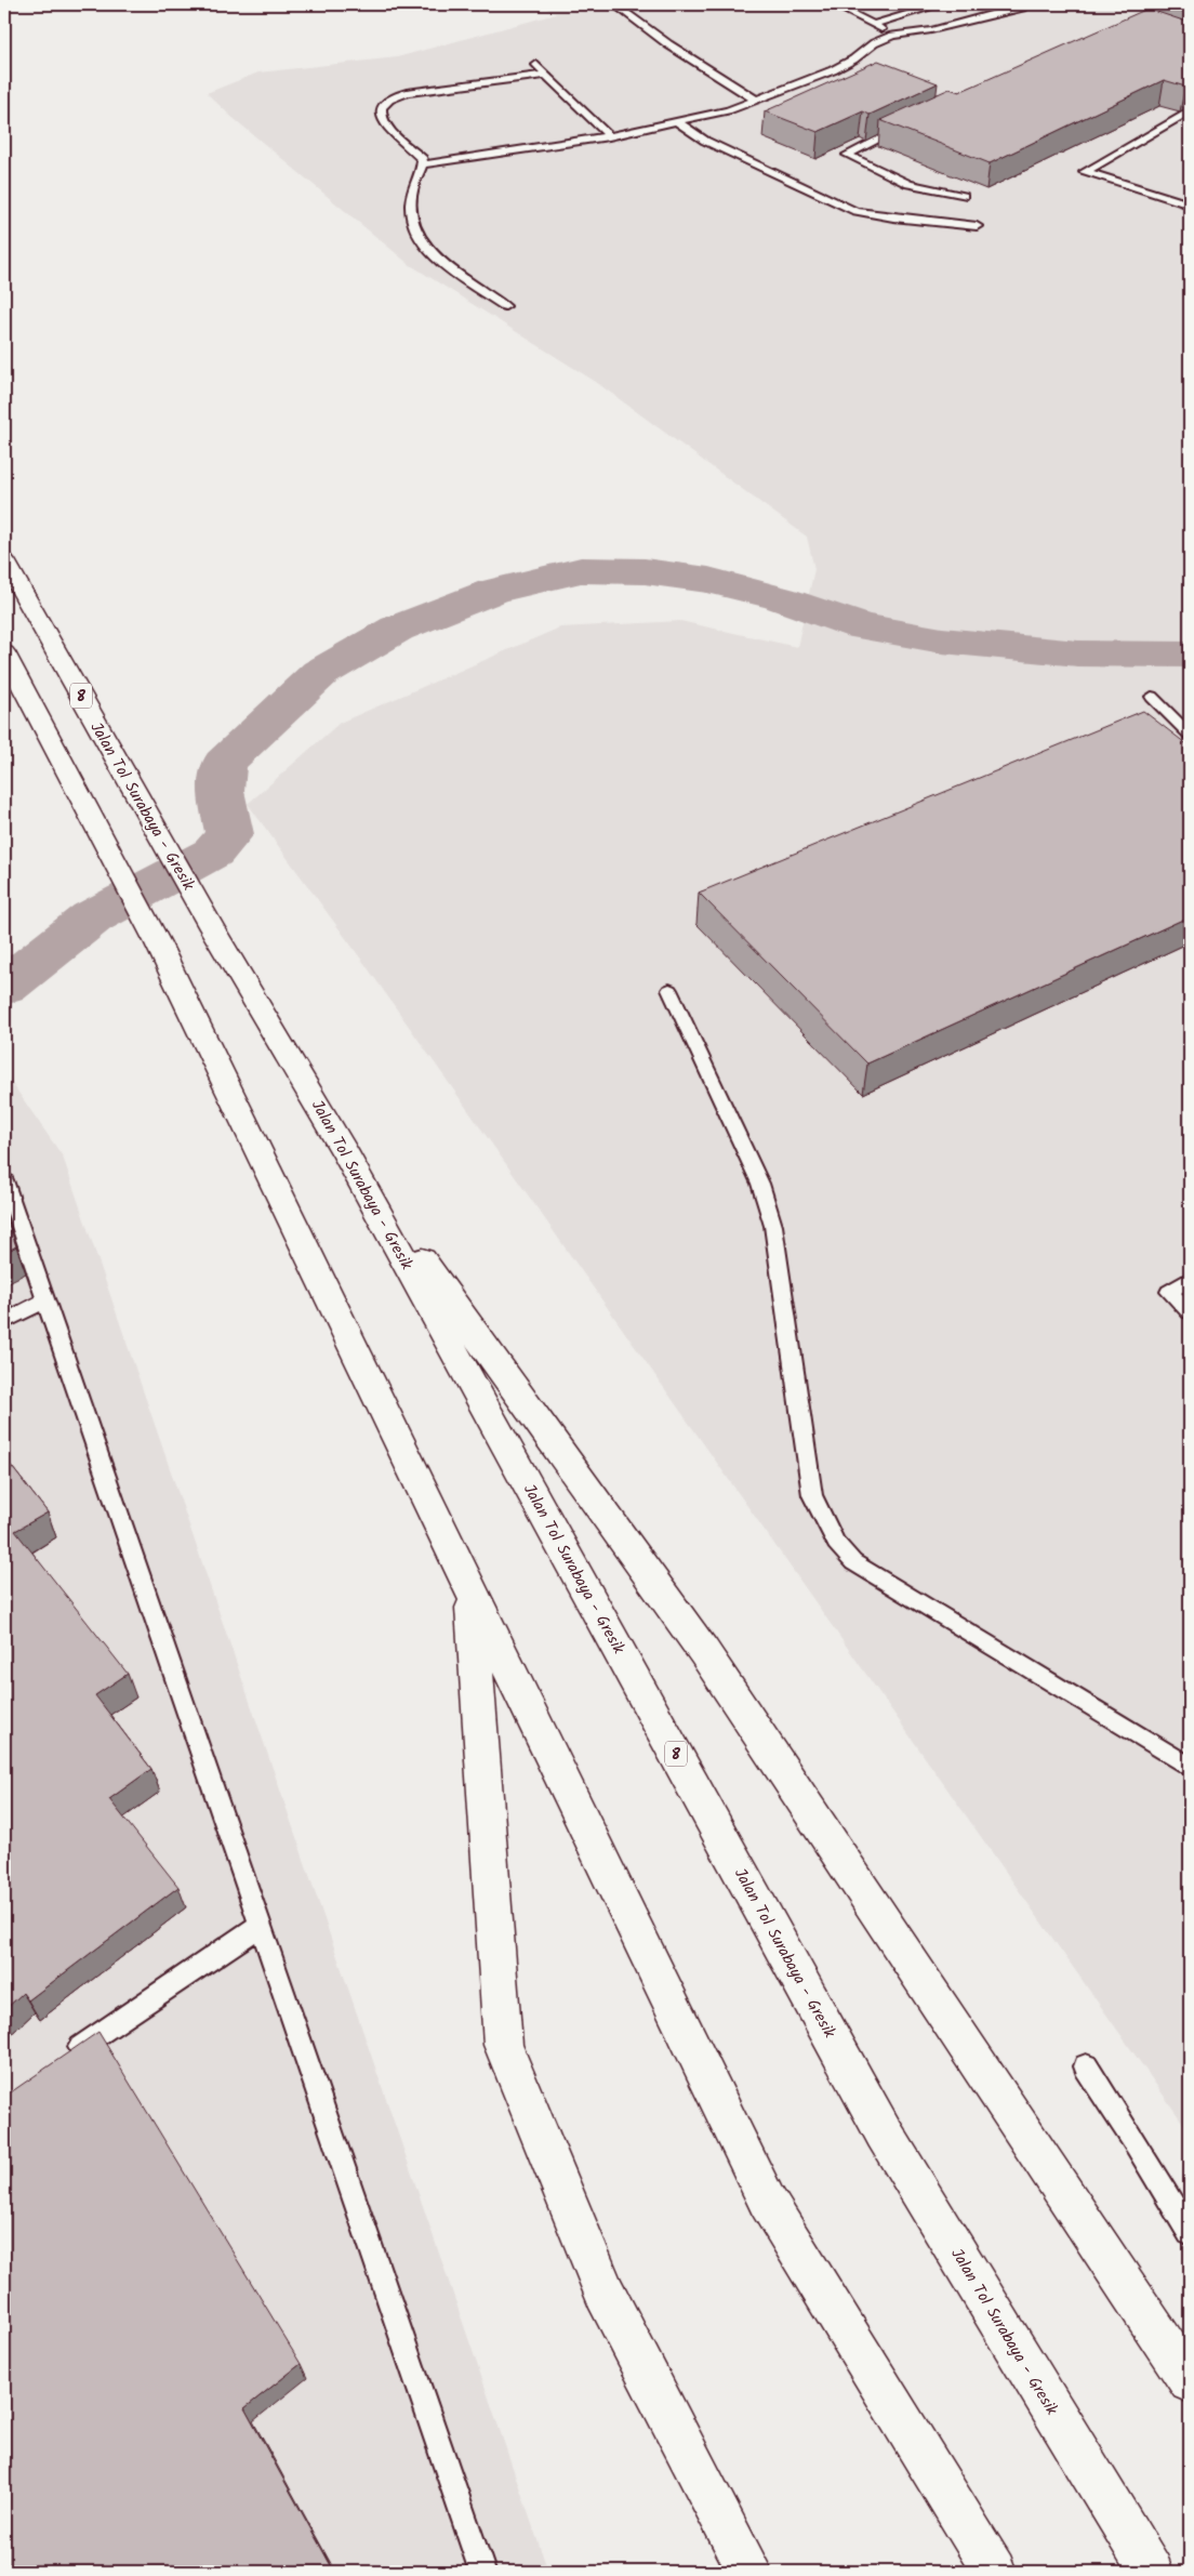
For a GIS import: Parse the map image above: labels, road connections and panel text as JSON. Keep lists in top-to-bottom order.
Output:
{
  "streets": {
    "highway": ["8", "Jalan Tol Surabaya - Gresik"]
  }
}
